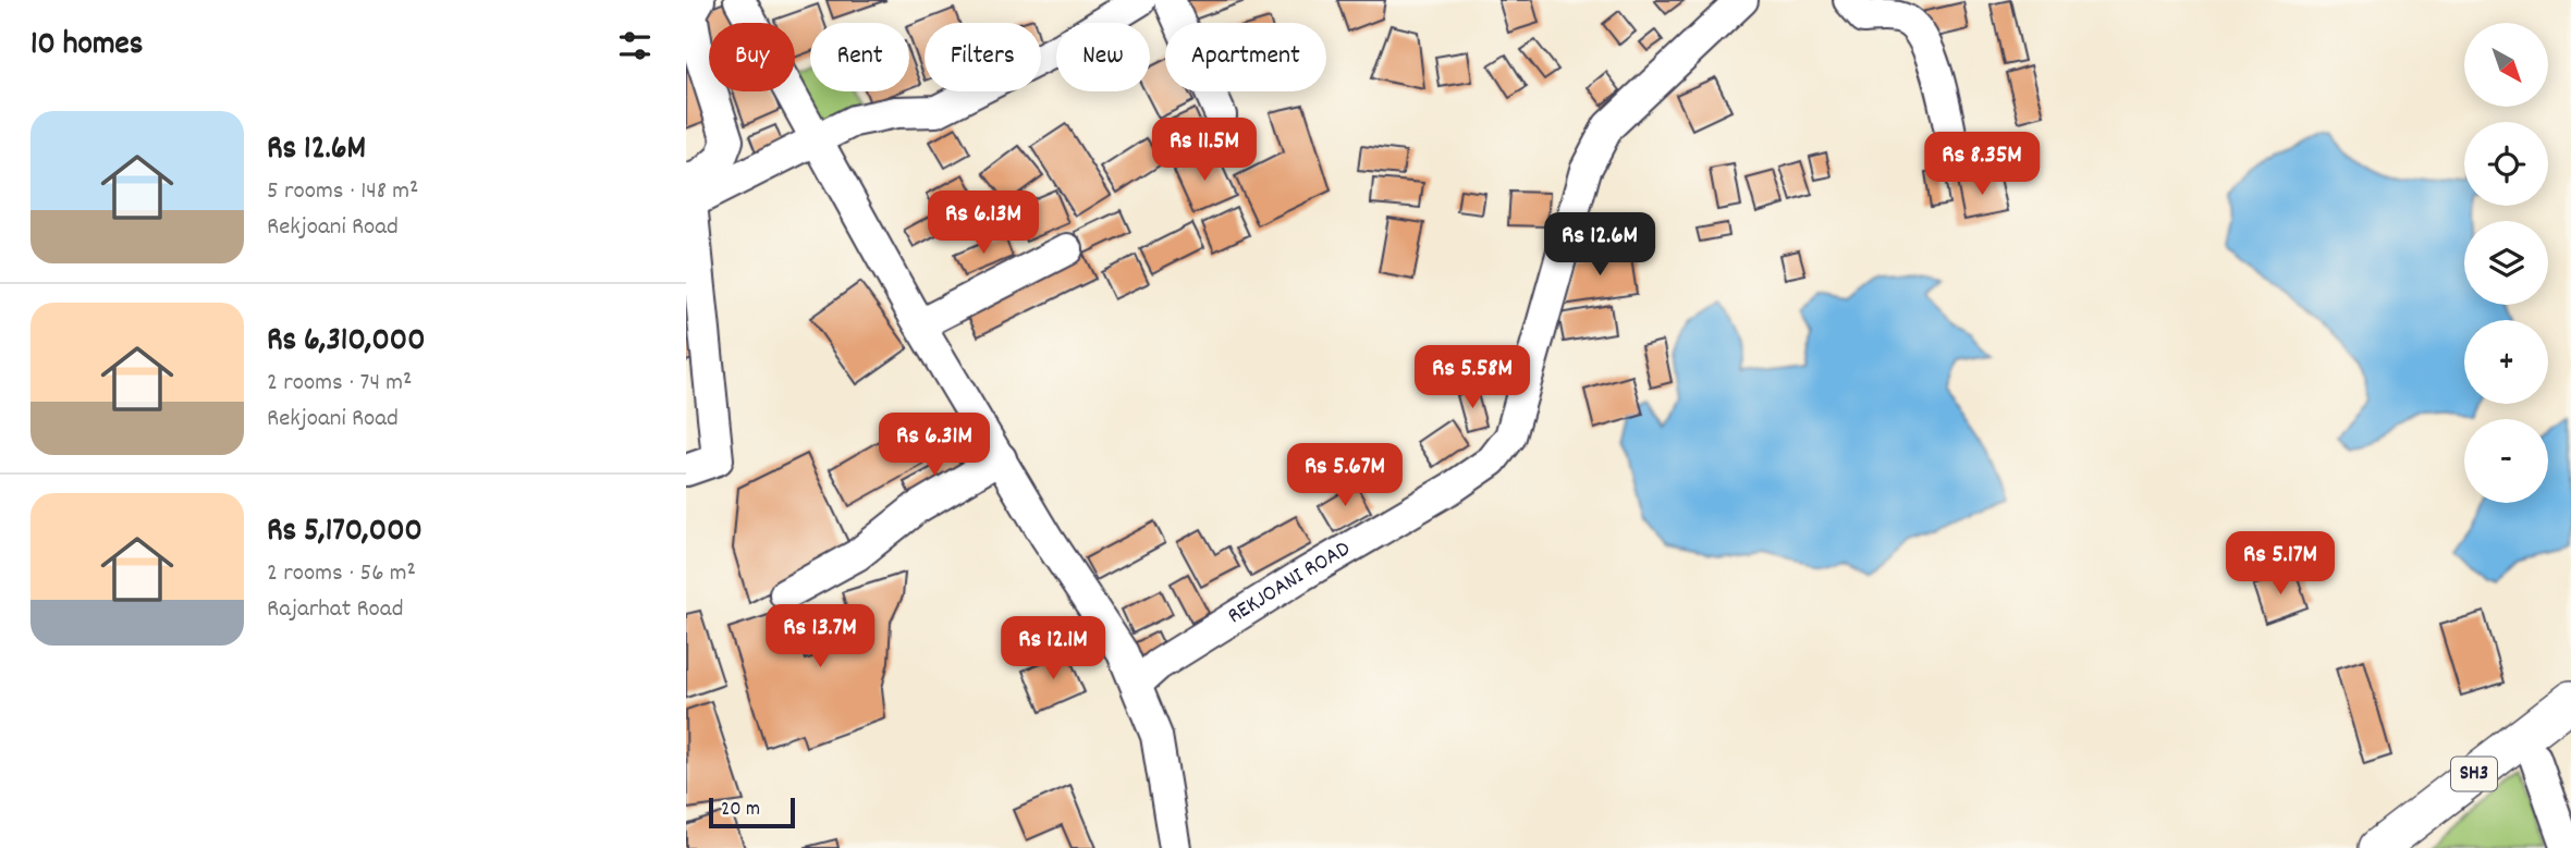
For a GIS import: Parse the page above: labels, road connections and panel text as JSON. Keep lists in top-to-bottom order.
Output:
{
  "streets": {
    "main road": ["SH3"],
    "street": ["REKJOANI ROAD"]
  },
  "scale_bar": "20 m",
  "north": "bottom right",
  "page": {
    "heading": "10 homes",
    "map_buttons": ["+", "−"],
    "chip": [
      "Buy",
      "Rent",
      "Filters",
      "New",
      "Apartment"
    ],
    "list": [
      {
        "name": "Rs 12.6M",
        "note": "5 rooms · 148 m² · Rekjoani Road"
      },
      {
        "name": "Rs 6,310,000",
        "note": "2 rooms · 74 m² · Rekjoani Road"
      },
      {
        "name": "Rs 5,170,000",
        "note": "2 rooms · 56 m² · Rajarhat Road"
      }
    ],
    "price": [
      "Rs 11.5M",
      "Rs 8.35M",
      "Rs 6.13M",
      "Rs 12.6M",
      "Rs 5.58M",
      "Rs 6.31M",
      "Rs 5.67M",
      "Rs 5.17M",
      "Rs 13.7M",
      "Rs 12.1M"
    ],
    "scale": "20 m"
  }
}
